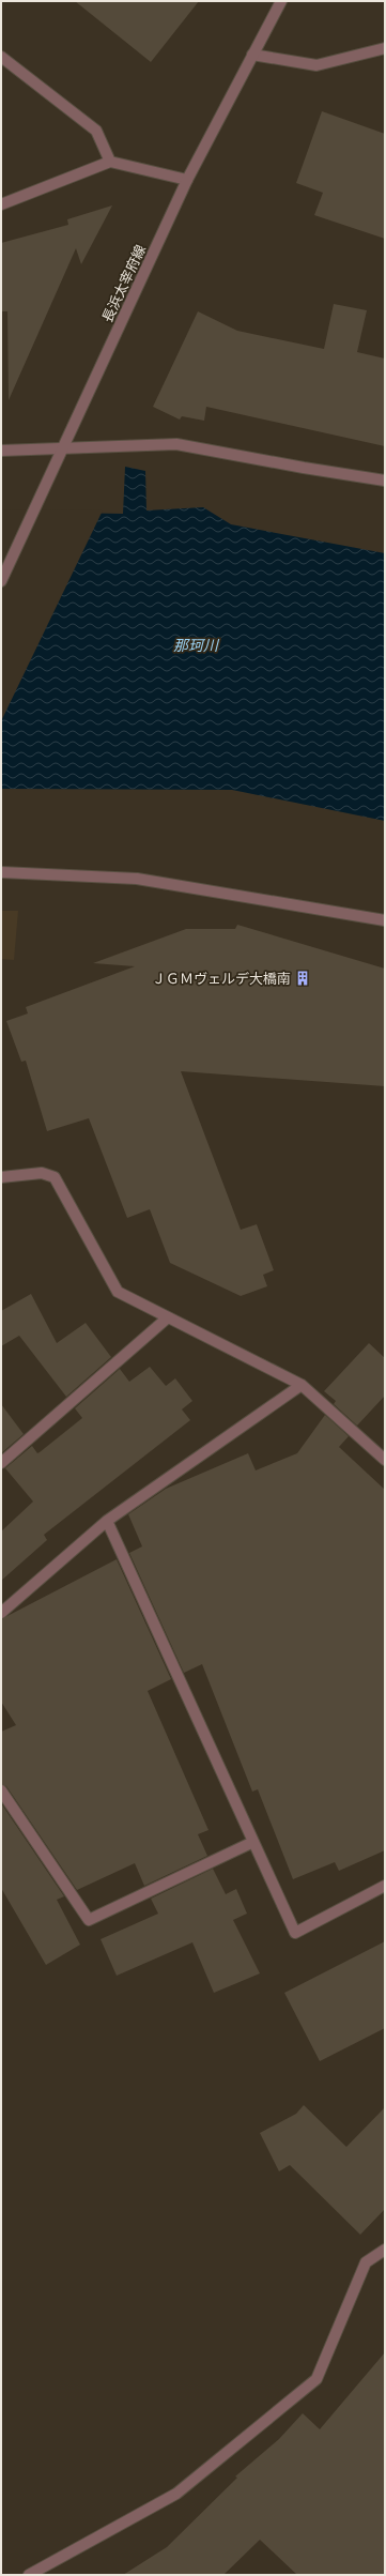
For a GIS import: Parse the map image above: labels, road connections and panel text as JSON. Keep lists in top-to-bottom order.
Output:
{
  "streets": {
    "street": ["長浜太宰府線"]
  },
  "water": ["那珂川"],
  "places": {
    "building": ["ＪＧＭヴェルデ大橋南"]
  }
}
